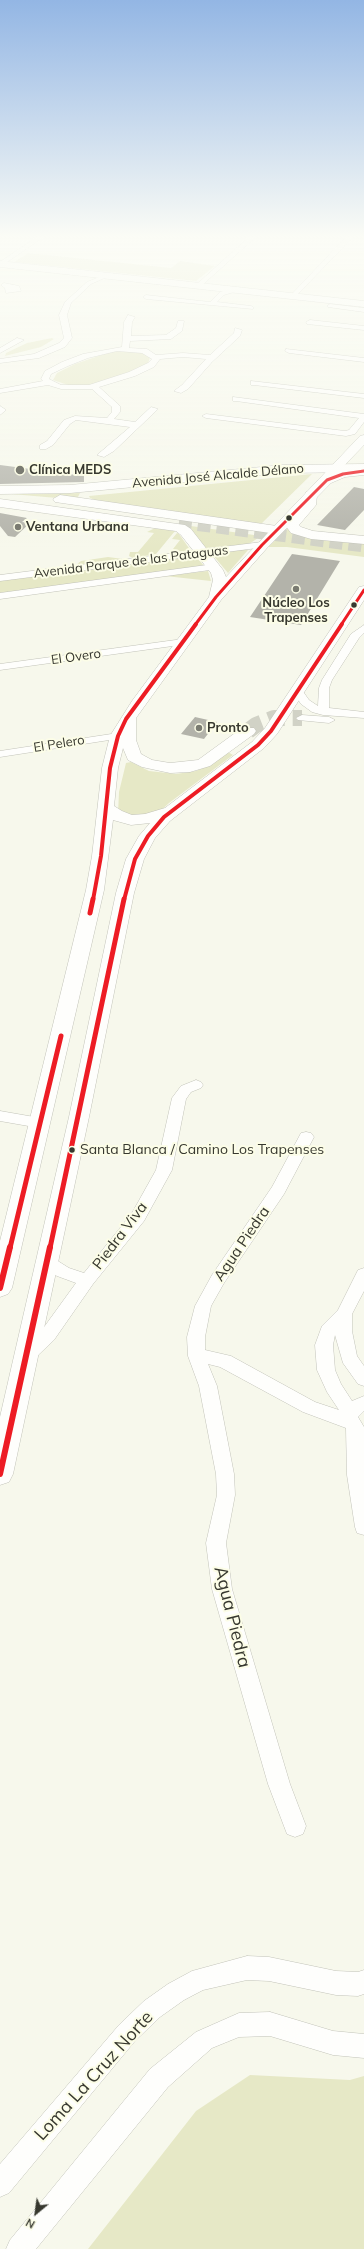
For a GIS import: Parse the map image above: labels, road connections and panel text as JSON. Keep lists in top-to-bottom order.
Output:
{
  "streets": {
    "main road": ["Avenida José Alcalde Délano"],
    "street": [
      "Avenida Parque de las Pataguas",
      "El Overo",
      "El Pelero",
      "Piedra Viva",
      "Agua Piedra",
      "Loma La Cruz Norte"
    ]
  },
  "places": [
    "Clínica MEDS",
    "Ventana Urbana",
    "Núcleo Los Trapenses",
    "Pronto",
    "Santa Blanca / Camino Los Trapenses"
  ],
  "north": "bottom left"
}
